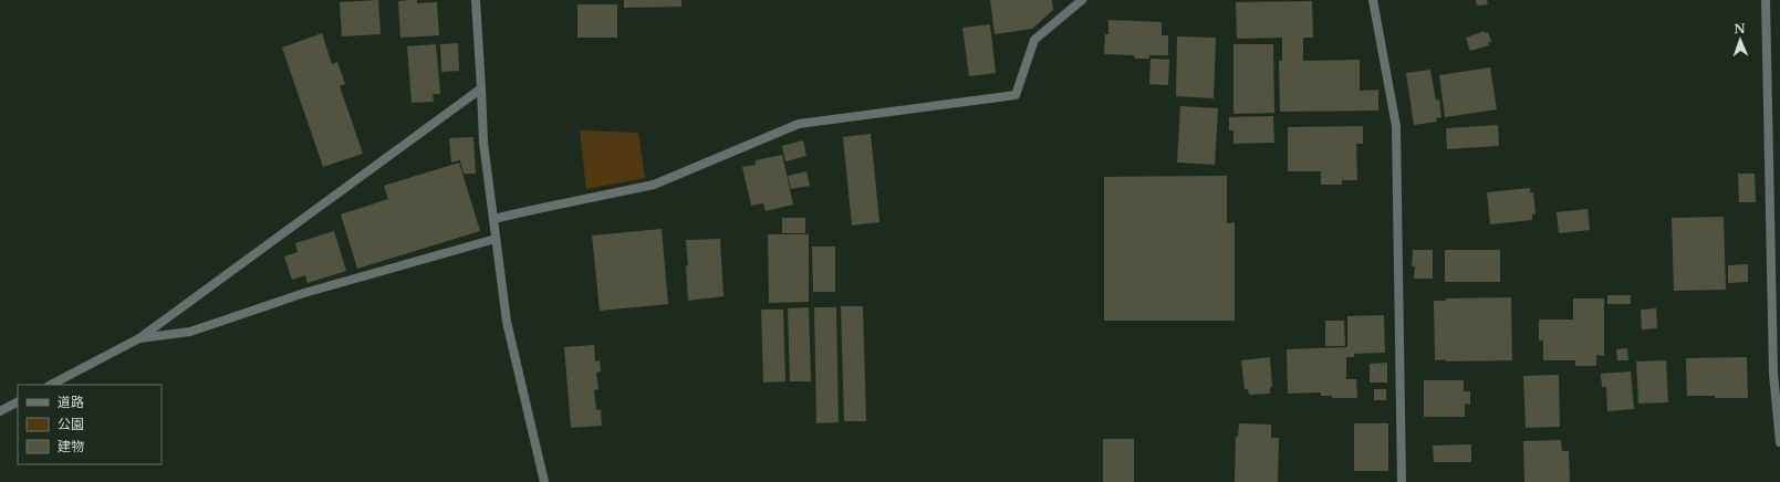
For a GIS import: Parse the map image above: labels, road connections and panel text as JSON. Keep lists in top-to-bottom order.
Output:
{
  "legend": ["道路", "公園", "建物"],
  "north": "top"
}
